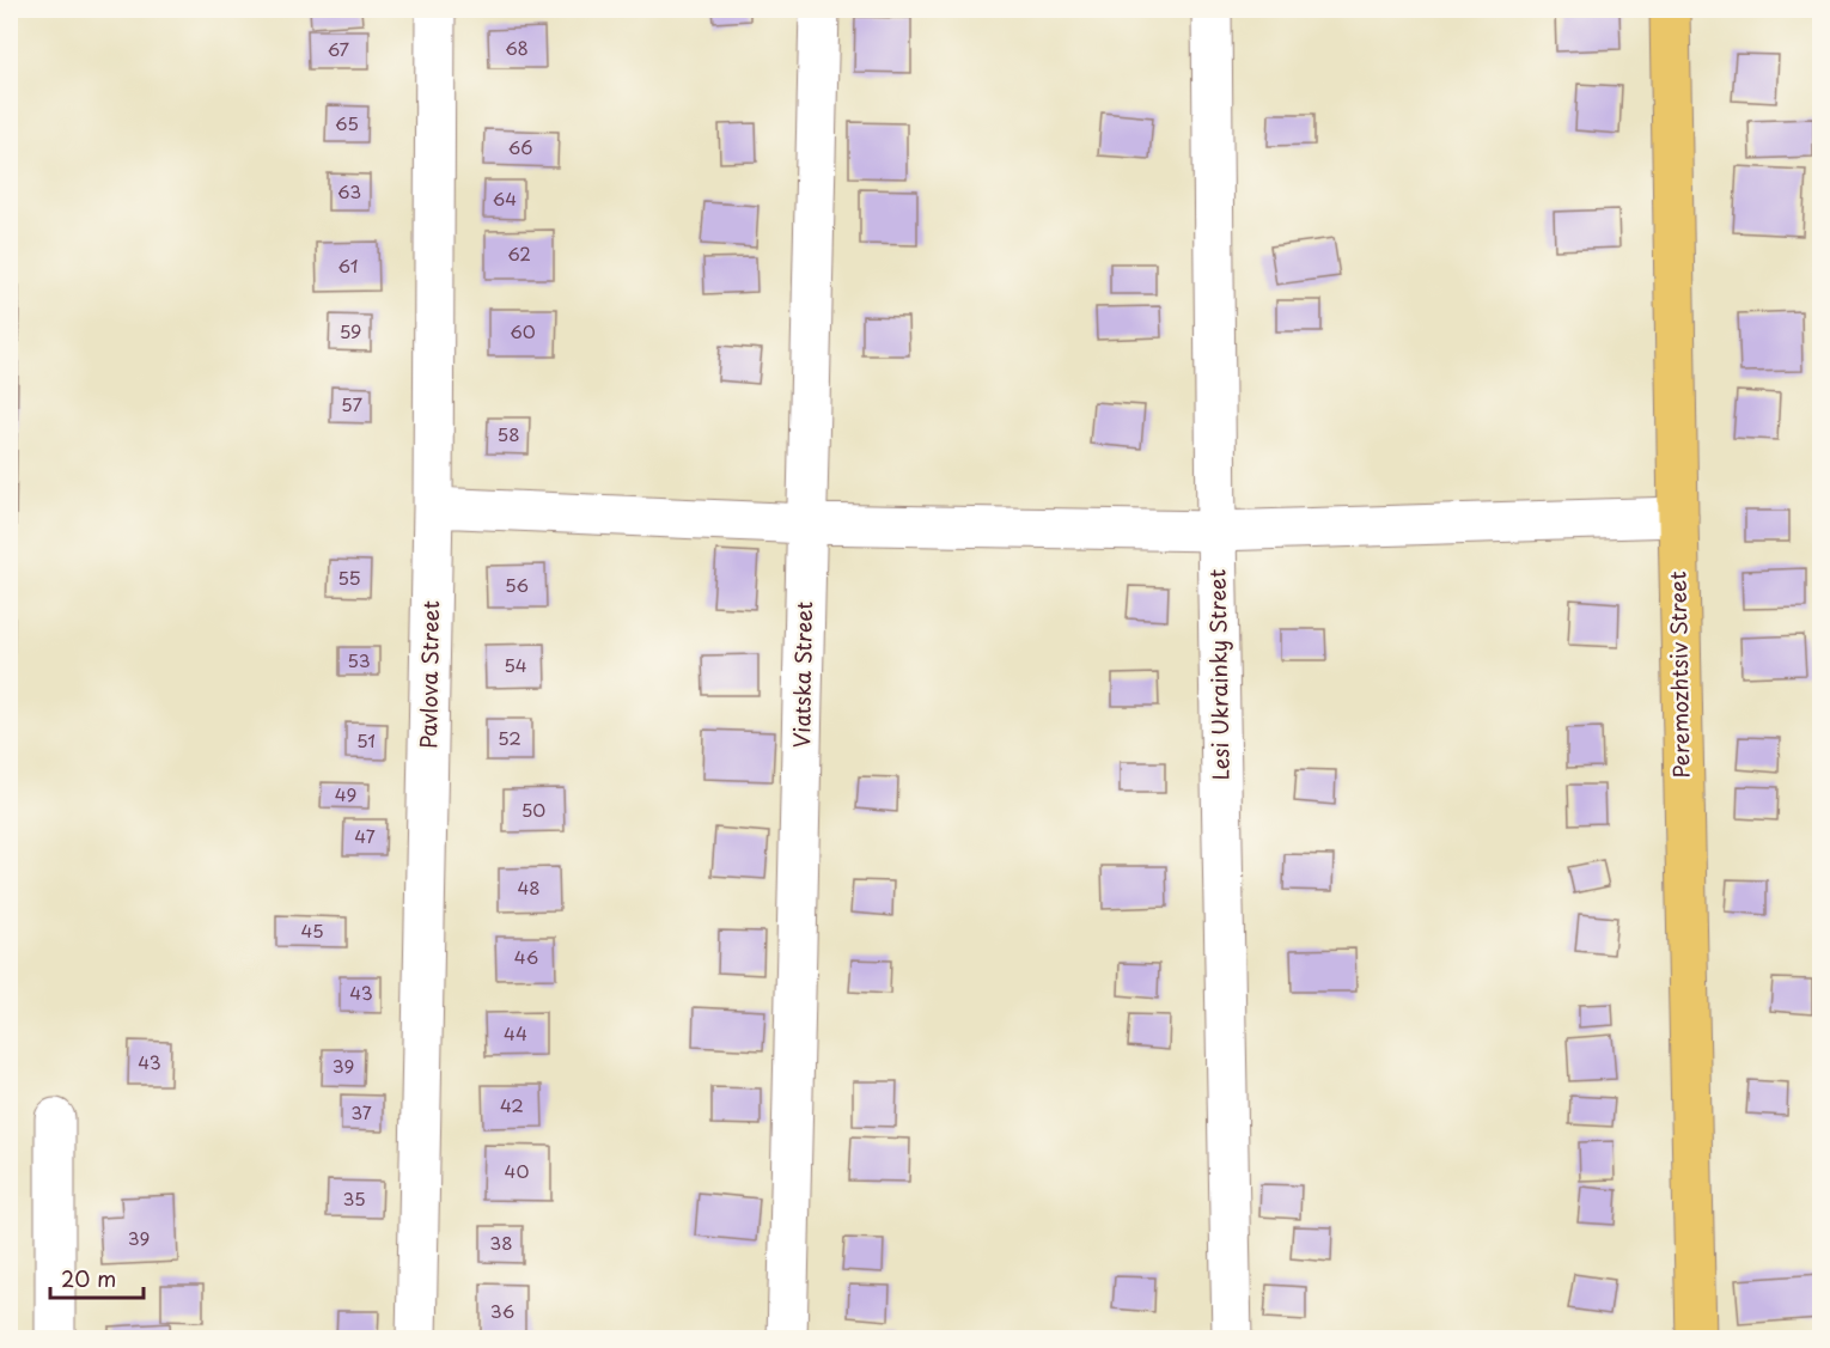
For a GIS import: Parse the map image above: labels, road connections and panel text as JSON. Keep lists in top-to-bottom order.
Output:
{
  "streets": {
    "main road": ["Peremozhtsiv Street"],
    "street": ["Pavlova Street", "Viatska Street", "Lesi Ukrainky Street"]
  },
  "house_numbers": [
    "68",
    "67",
    "65",
    "66",
    "63",
    "64",
    "62",
    "61",
    "59",
    "60",
    "57",
    "58",
    "55",
    "56",
    "53",
    "54",
    "52",
    "51",
    "49",
    "50",
    "47",
    "48",
    "45",
    "46",
    "43",
    "44",
    "43",
    "39",
    "42",
    "37",
    "40",
    "35",
    "39",
    "38",
    "36"
  ],
  "scale_bar": "20 m"
}
